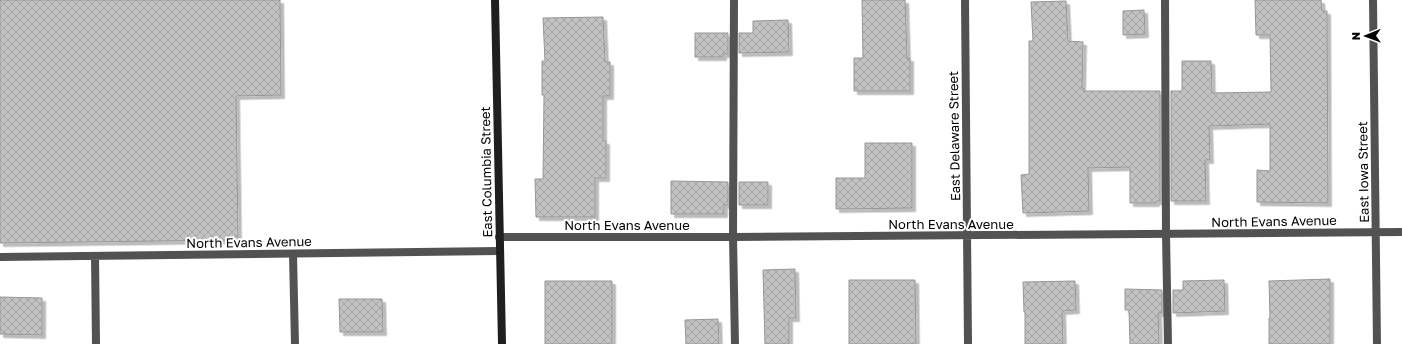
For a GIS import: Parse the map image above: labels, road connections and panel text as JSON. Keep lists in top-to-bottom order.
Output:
{
  "streets": {
    "main road": ["East Columbia Street"],
    "street": ["East Delaware Street", "East Iowa Street", "North Evans Avenue"]
  },
  "crossings": [
    ["East Delaware Street", "North Evans Avenue"],
    ["East Columbia Street", "North Evans Avenue"],
    ["East Iowa Street", "North Evans Avenue"]
  ],
  "north": "left"
}
